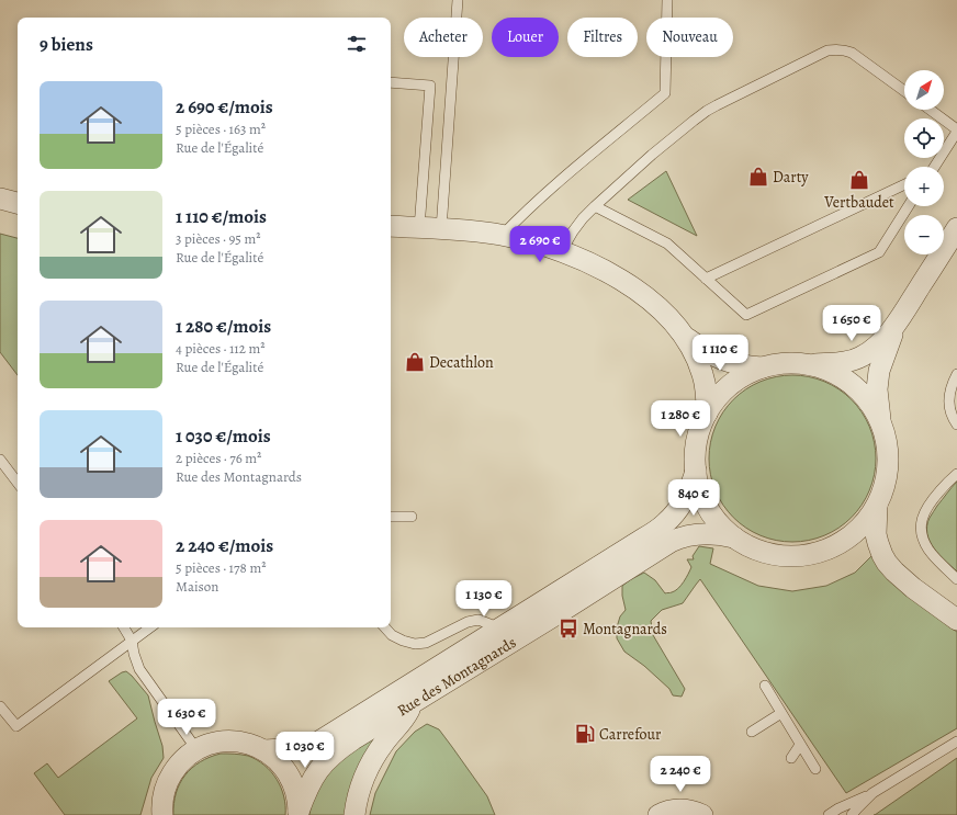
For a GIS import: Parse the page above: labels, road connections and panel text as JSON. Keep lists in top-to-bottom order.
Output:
{
  "streets": {
    "street": ["Rue des Montagnards"]
  },
  "places": {
    "shop": ["Darty", "Vertbaudet", "Decathlon"],
    "bus stop": ["Montagnards"],
    "fuel station": ["Carrefour"]
  },
  "north": "top right",
  "page": {
    "chip": [
      "Acheter",
      "Louer",
      "Filtres",
      "Nouveau"
    ],
    "heading": "9 biens",
    "map_buttons": ["+", "−"],
    "list": [
      {
        "name": "2 690 €/mois",
        "note": "5 pièces · 163 m² · Rue de l'Égalité"
      },
      {
        "name": "1 110 €/mois",
        "note": "3 pièces · 95 m² · Rue de l'Égalité"
      },
      {
        "name": "1 280 €/mois",
        "note": "4 pièces · 112 m² · Rue de l'Égalité"
      },
      {
        "name": "1 030 €/mois",
        "note": "2 pièces · 76 m² · Rue des Montagnards"
      },
      {
        "name": "2 240 €/mois",
        "note": "5 pièces · 178 m² · Maison"
      }
    ],
    "price": [
      "2 690 €",
      "1 650 €",
      "1 110 €",
      "1 280 €",
      "840 €",
      "1 130 €",
      "1 630 €",
      "1 030 €",
      "2 240 €"
    ]
  }
}
